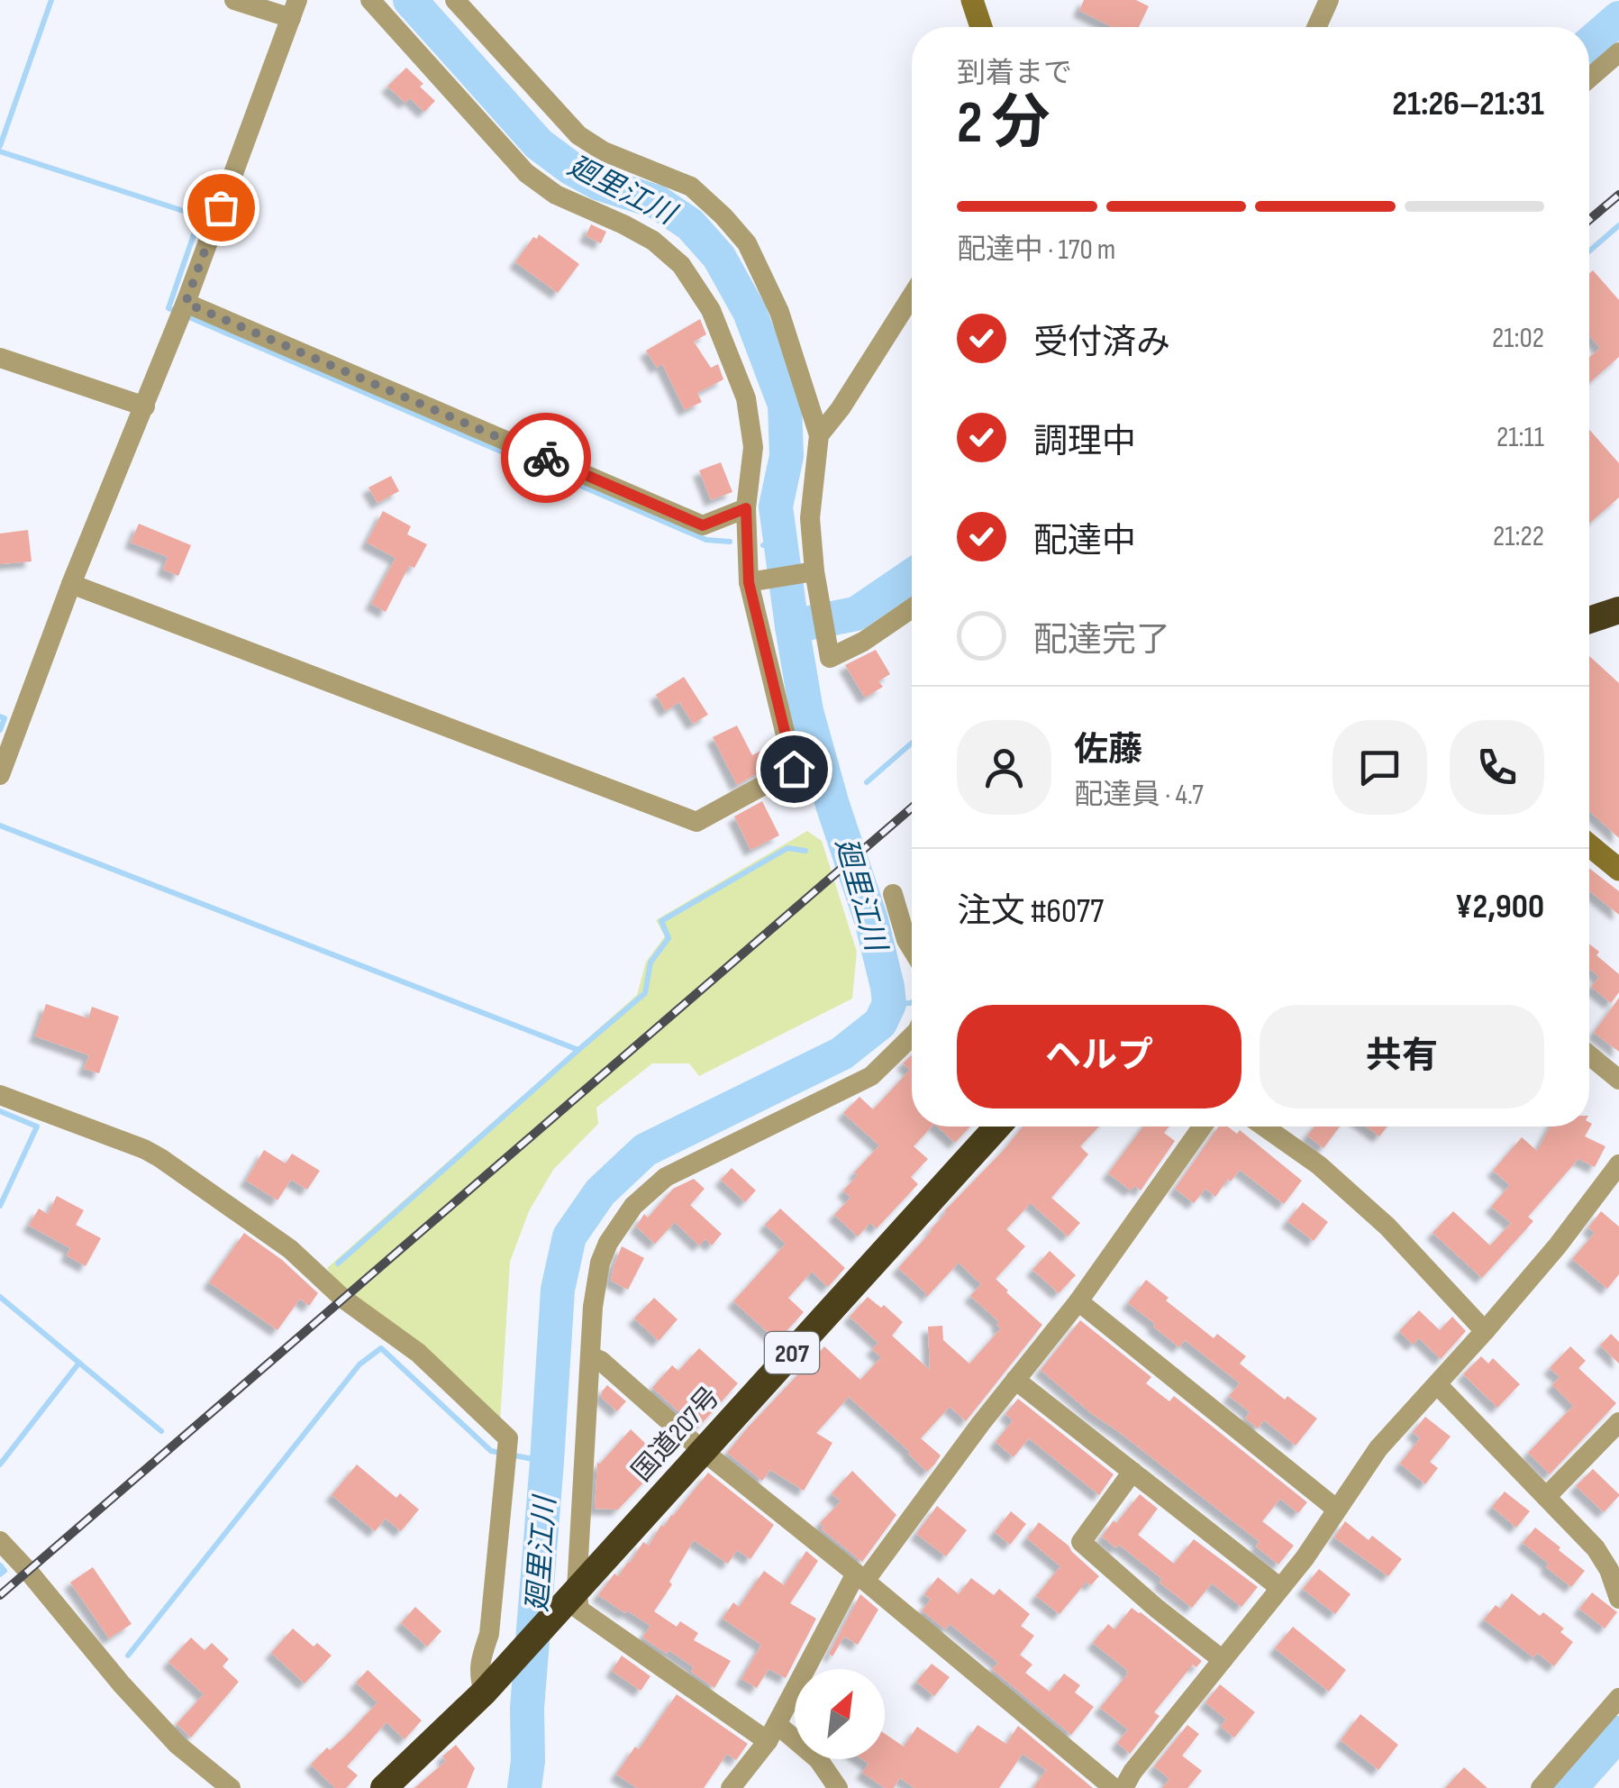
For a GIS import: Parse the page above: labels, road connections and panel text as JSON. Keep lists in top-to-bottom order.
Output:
{
  "streets": {
    "highway": ["207", "国道207号"]
  },
  "water": ["廻里江川"],
  "north": "top right",
  "page": {
    "heading": ["2 分", "到着まで", "21:26–21:31"],
    "panel": [
      "佐藤",
      "配達員 · 4.7",
      "注文 #6077",
      "¥2,900"
    ],
    "bar": "配達中 · 170 m",
    "list": [
      ["受付済み", "21:02"],
      ["調理中", "21:11"],
      ["配達中", "21:22"],
      "配達完了"
    ],
    "buttons": ["ヘルプ", "共有"]
  }
}
